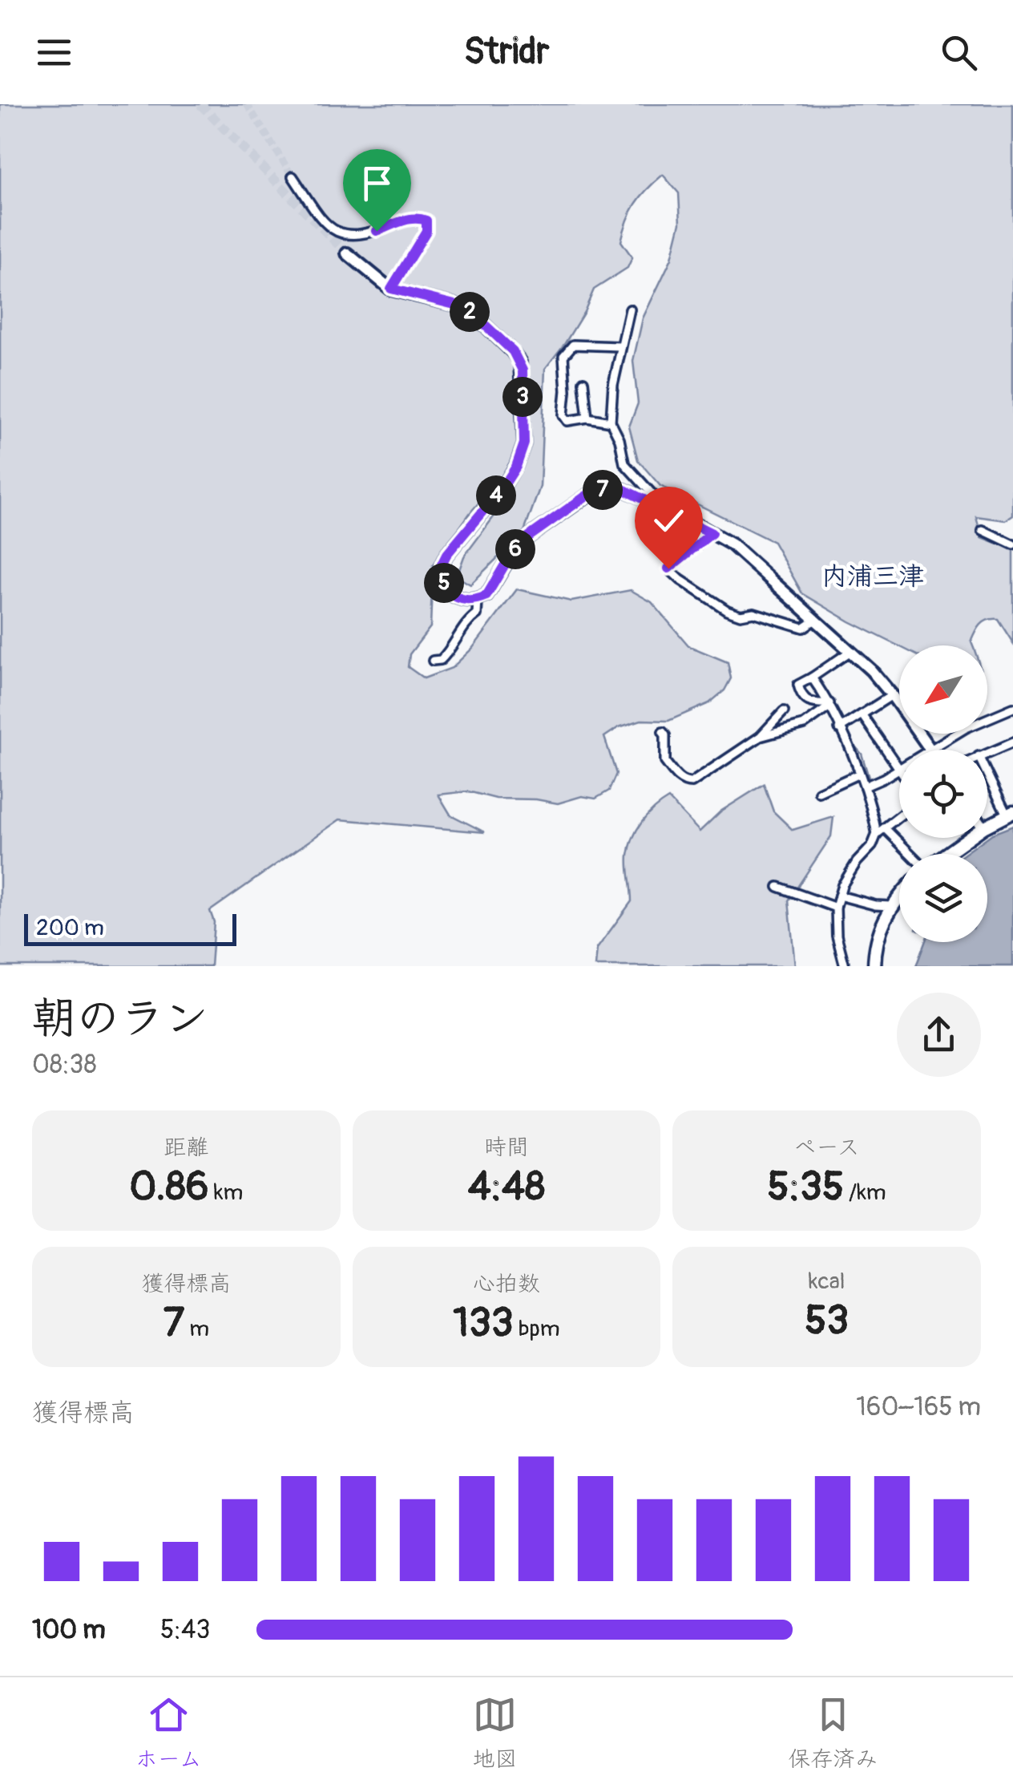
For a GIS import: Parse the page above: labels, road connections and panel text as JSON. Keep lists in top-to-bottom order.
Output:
{
  "districts": ["内浦三津"],
  "scale_bar": "200 m",
  "north": "bottom left",
  "page": {
    "header": "Stridr",
    "pins": [
      "2",
      "3",
      "7",
      "4",
      "6",
      "5"
    ],
    "scale": "200 m",
    "heading": ["朝のラン", "08:38"],
    "stats": [
      ["距離", "0.86 km"],
      ["時間", "4:48"],
      ["ペース", "5:35 /km"],
      ["獲得標高", "7 m"],
      ["心拍数", "133 bpm"],
      ["kcal", "53"]
    ],
    "chart": ["獲得標高", "160–165 m"],
    "list": [
      {
        "name": "100 m",
        "note": "5:43"
      }
    ],
    "tabs": ["ホーム", "地図", "保存済み"]
  }
}
